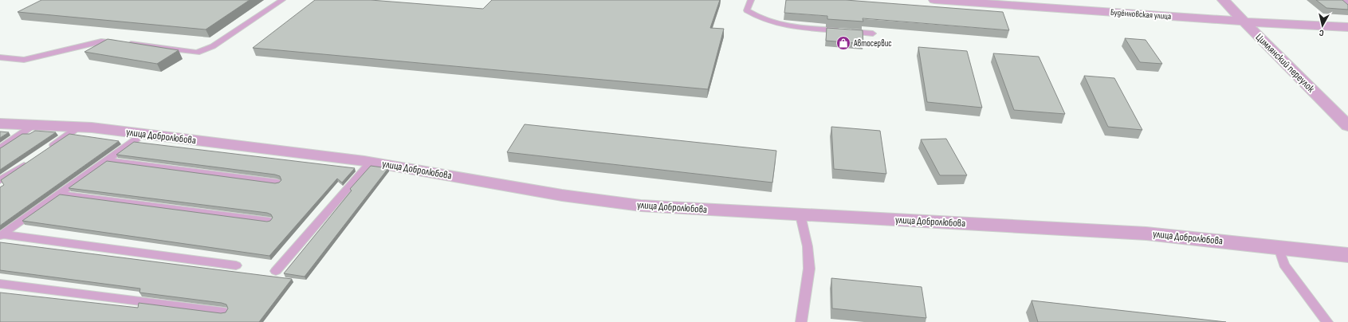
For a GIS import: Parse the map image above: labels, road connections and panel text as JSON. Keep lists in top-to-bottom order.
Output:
{
  "streets": {
    "street": ["Будённовская улица", "Цимлянский переулок", "улица Добролюбова"]
  },
  "crossings": [
    ["Будённовская улица", "Цимлянский переулок"]
  ],
  "places": {
    "shop": ["Автосервис"]
  },
  "north": "bottom"
}
